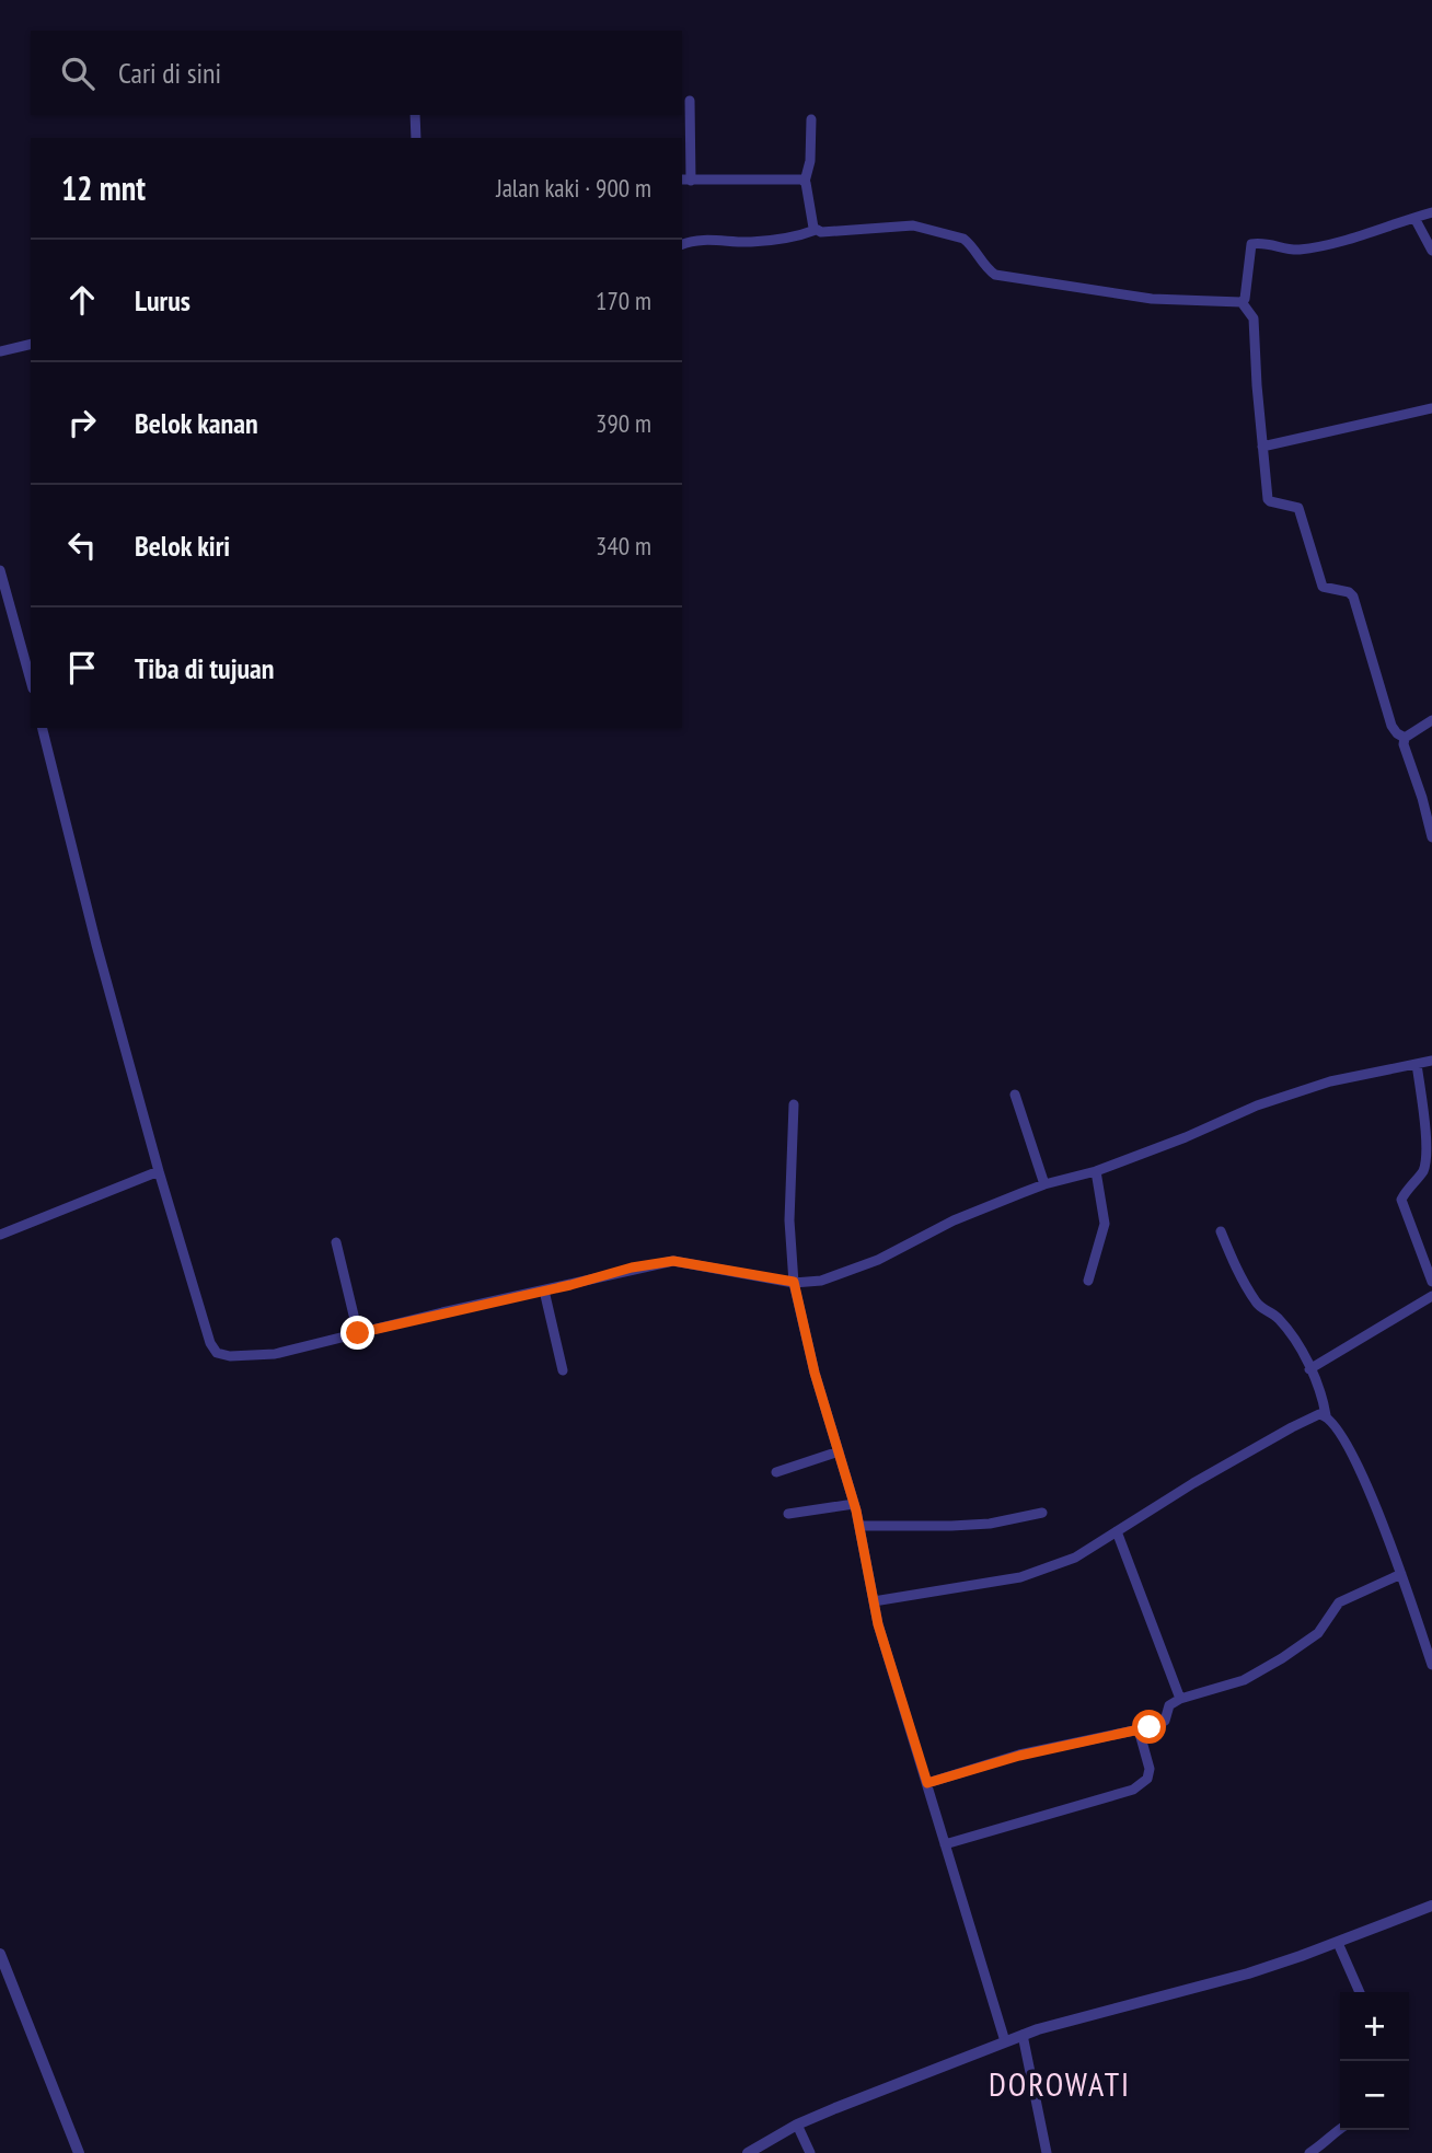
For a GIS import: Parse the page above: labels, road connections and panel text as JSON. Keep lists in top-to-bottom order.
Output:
{
  "districts": ["DOROWATI"],
  "page": {
    "search": "Cari di sini",
    "heading": ["12 mnt", "Jalan kaki · 900 m"],
    "list": [
      ["Lurus", "170 m"],
      ["Belok kanan", "390 m"],
      ["Belok kiri", "340 m"],
      "Tiba di tujuan"
    ],
    "map_buttons": ["+", "−"]
  }
}
